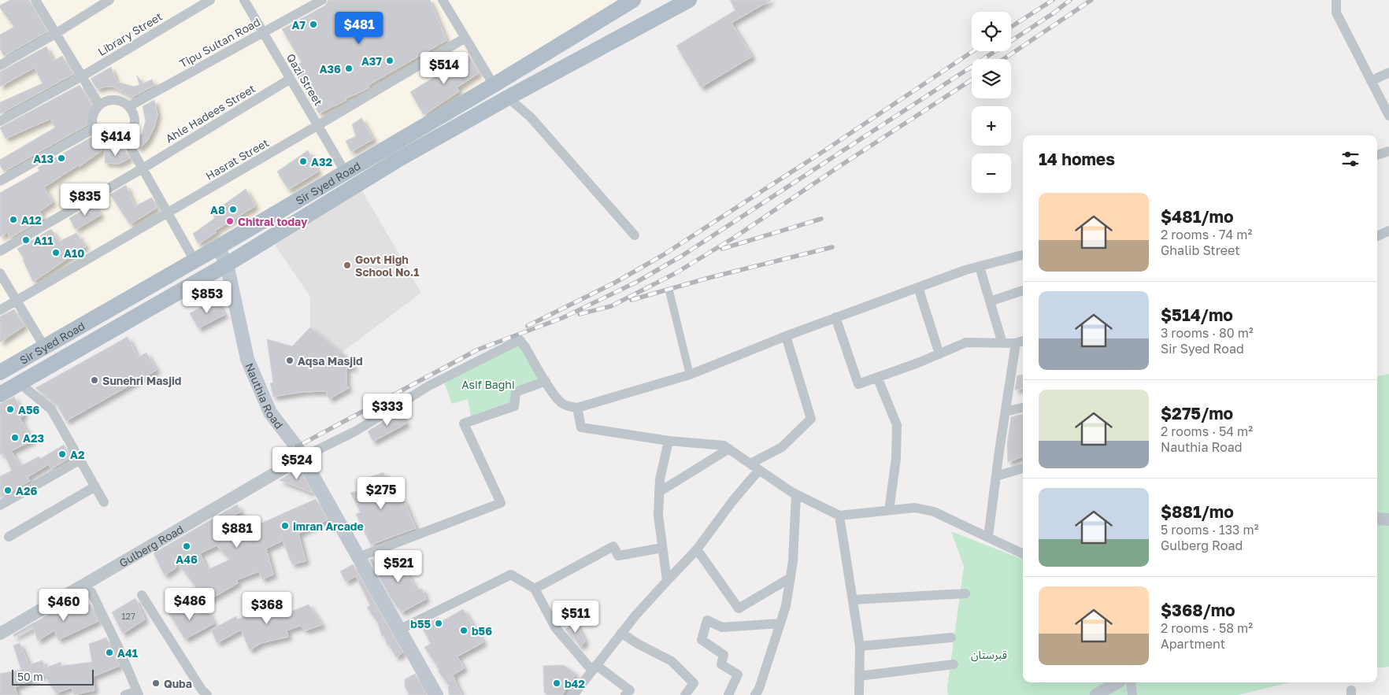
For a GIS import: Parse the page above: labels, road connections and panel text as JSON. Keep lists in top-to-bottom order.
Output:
{
  "streets": {
    "main road": ["Sir Syed Road", "Nauthia Road"],
    "street": [
      "Library Street",
      "Tipu Sultan Road",
      "Qazi Street",
      "Ahle Hadees Street",
      "Hasrat Street",
      "Gulberg Road"
    ]
  },
  "crossings": [
    ["Tipu Sultan Road", "Qazi Street"],
    ["Qazi Street", "Ahle Hadees Street"],
    ["Qazi Street", "Hasrat Street"],
    ["Qazi Street", "Sir Syed Road"],
    ["Sir Syed Road", "Nauthia Road"],
    ["Nauthia Road", "Gulberg Road"]
  ],
  "parks": ["Asif Baghi", "قبرستان"],
  "places": [
    "A7",
    "A37",
    "A36",
    "A13",
    "A32",
    "A8",
    "A12",
    "Chitral today",
    "A11",
    "A10",
    "Govt High School No.1",
    "Aqsa Masjid",
    "Sunehri Masjid",
    "A56",
    "A23",
    "A2",
    "A26",
    "imran Arcade",
    "A46",
    "b55",
    "b56",
    "A41",
    "Quba",
    "b42"
  ],
  "house_numbers": ["127"],
  "scale_bar": "50 m",
  "page": {
    "map_buttons": ["+", "−"],
    "price": [
      "$481",
      "$514",
      "$414",
      "$835",
      "$853",
      "$333",
      "$524",
      "$275",
      "$881",
      "$521",
      "$486",
      "$460",
      "$368",
      "$511"
    ],
    "heading": "14 homes",
    "list": [
      {
        "name": "$481/mo",
        "note": "2 rooms · 74 m² · Ghalib Street"
      },
      {
        "name": "$514/mo",
        "note": "3 rooms · 80 m² · Sir Syed Road"
      },
      {
        "name": "$275/mo",
        "note": "2 rooms · 54 m² · Nauthia Road"
      },
      {
        "name": "$881/mo",
        "note": "5 rooms · 133 m² · Gulberg Road"
      },
      {
        "name": "$368/mo",
        "note": "2 rooms · 58 m² · Apartment"
      }
    ],
    "scale": "50 m"
  }
}
